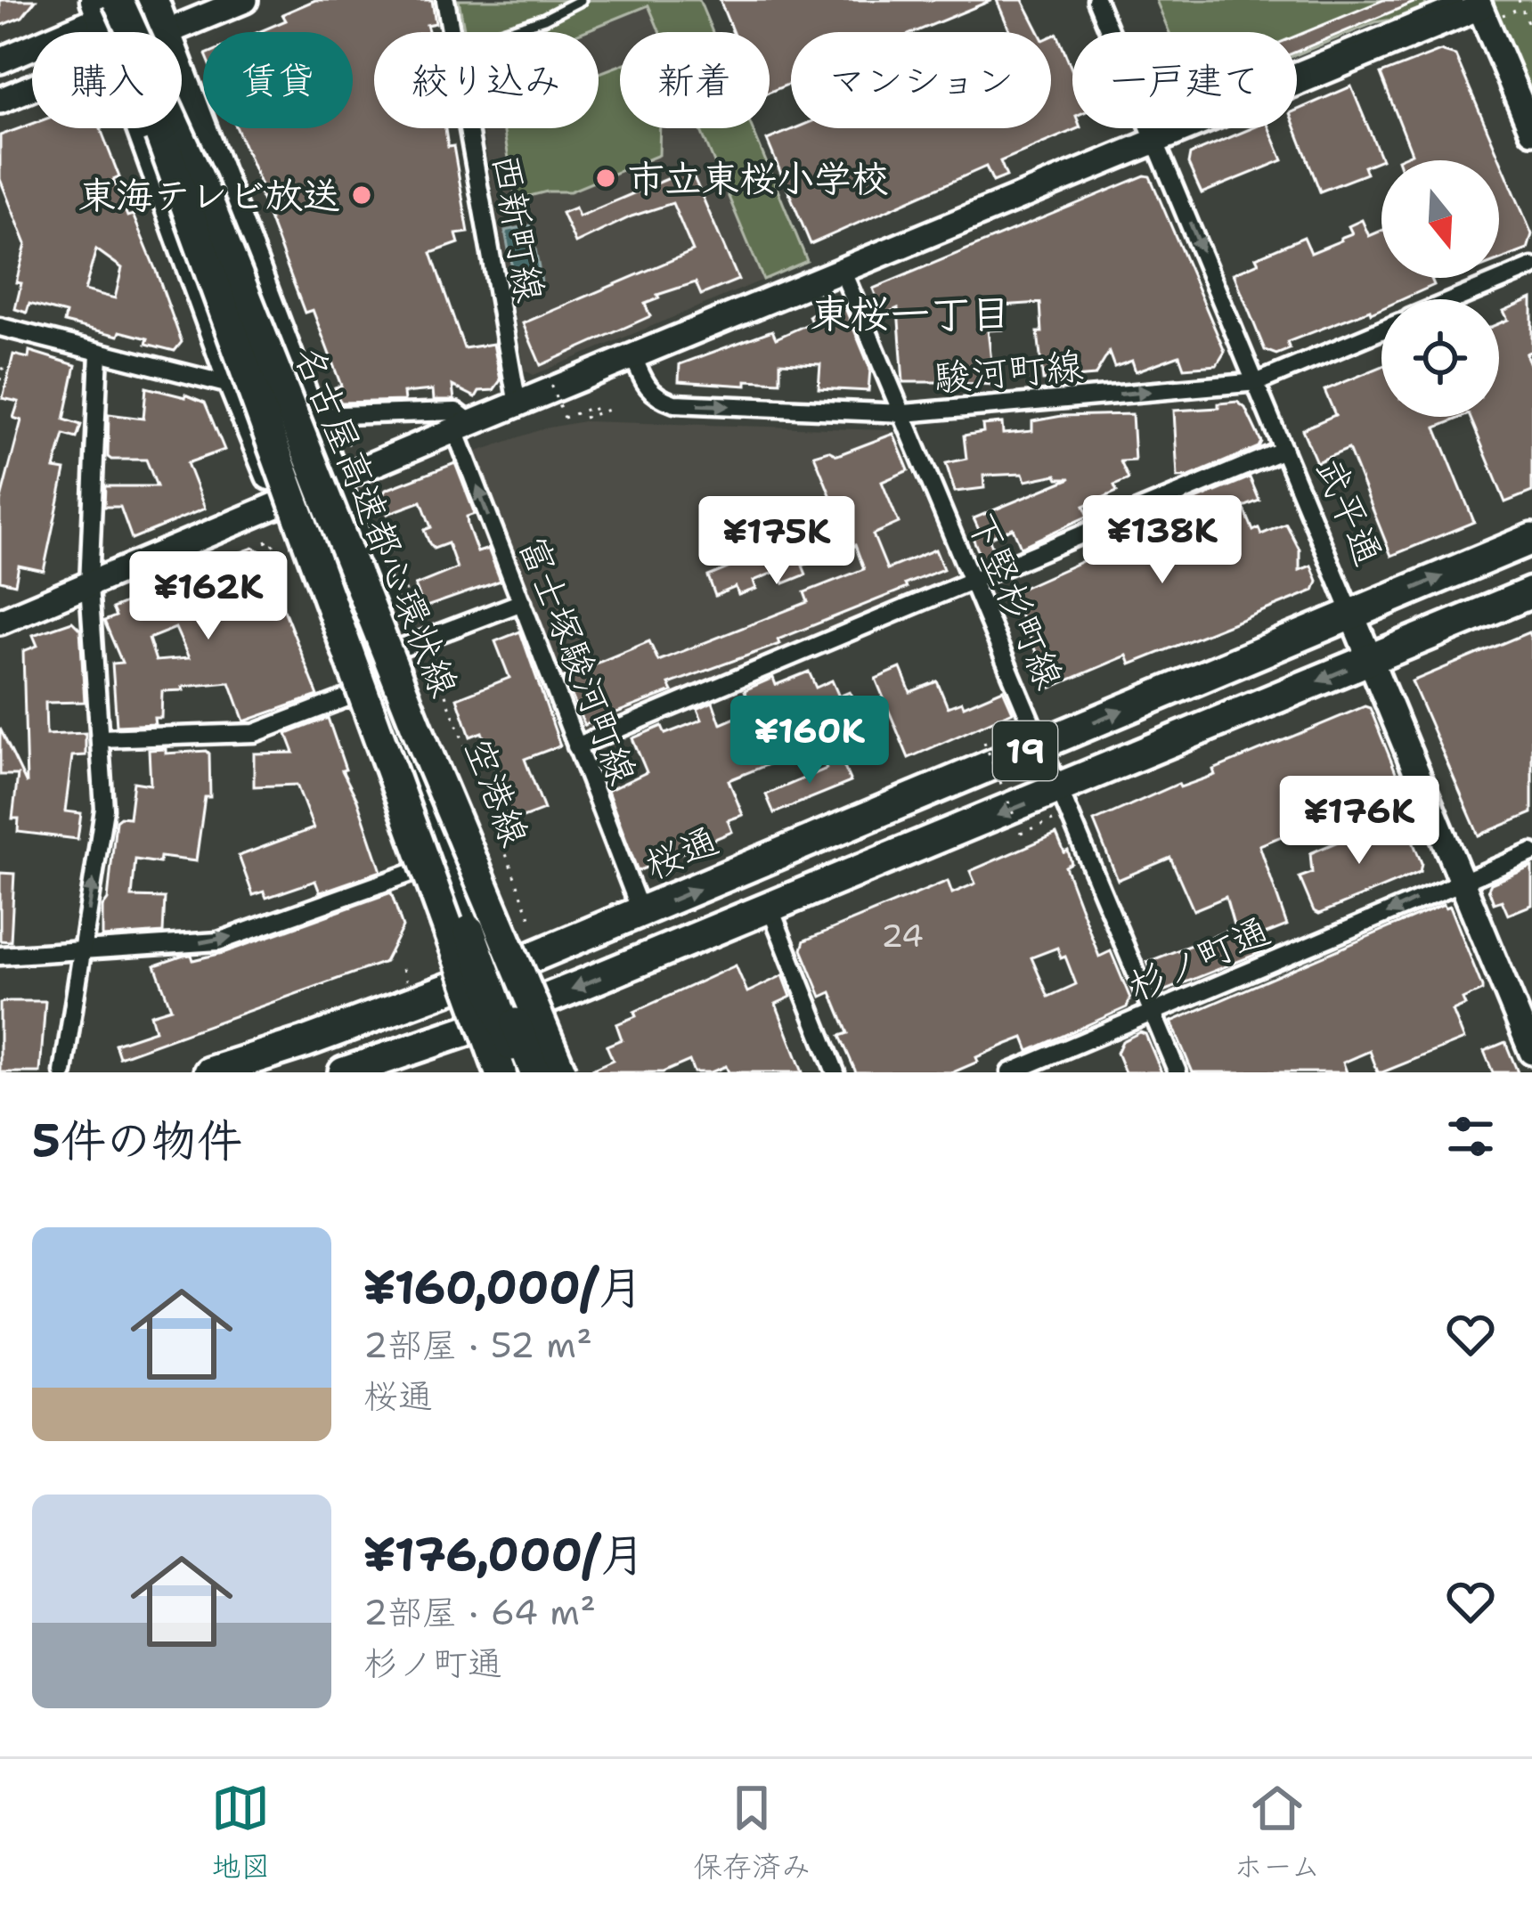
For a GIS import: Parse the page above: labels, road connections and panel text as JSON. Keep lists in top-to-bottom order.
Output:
{
  "streets": {
    "highway": [
      "名古屋高速都心環状線",
      "19",
      "空港線",
      "桜通"
    ],
    "street": [
      "西新町線",
      "駿河町線",
      "武平通",
      "下竪杉町線",
      "富士塚駿河町線",
      "杉ノ町通"
    ]
  },
  "crossings": [
    ["駿河町線", "武平通"],
    ["駿河町線", "下竪杉町線"],
    ["武平通", "19"],
    ["武平通", "桜通"],
    ["武平通", "杉ノ町通"],
    ["名古屋高速都心環状線", "空港線"],
    ["下竪杉町線", "19"],
    ["下竪杉町線", "桜通"],
    ["下竪杉町線", "杉ノ町通"],
    ["富士塚駿河町線", "桜通"],
    ["19", "空港線"],
    ["空港線", "桜通"]
  ],
  "one_way": ["富士塚駿河町線", "杉ノ町通"],
  "districts": ["東桜一丁目"],
  "places": ["市立東桜小学校", "東海テレビ放送"],
  "house_numbers": ["24"],
  "north": "bottom",
  "page": {
    "chip": [
      "購入",
      "賃貸",
      "絞り込み",
      "新着",
      "マンション",
      "一戸建て"
    ],
    "price": [
      "¥138K",
      "¥175K",
      "¥162K",
      "¥160K",
      "¥176K"
    ],
    "heading": "5件の物件",
    "list": [
      {
        "name": "¥160,000/月",
        "note": "2部屋 · 52 m² · 桜通"
      },
      {
        "name": "¥176,000/月",
        "note": "2部屋 · 64 m² · 杉ノ町通"
      }
    ],
    "tabs": ["地図", "保存済み", "ホーム"]
  }
}
